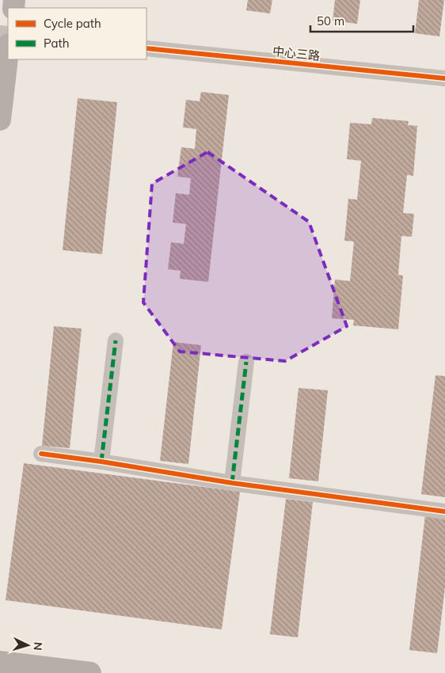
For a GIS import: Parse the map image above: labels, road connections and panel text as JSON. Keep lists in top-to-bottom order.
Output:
{
  "streets": {
    "street": ["中心三路"]
  },
  "legend": ["Cycle path", "Path"],
  "scale_bar": "50 m",
  "north": "right"
}
